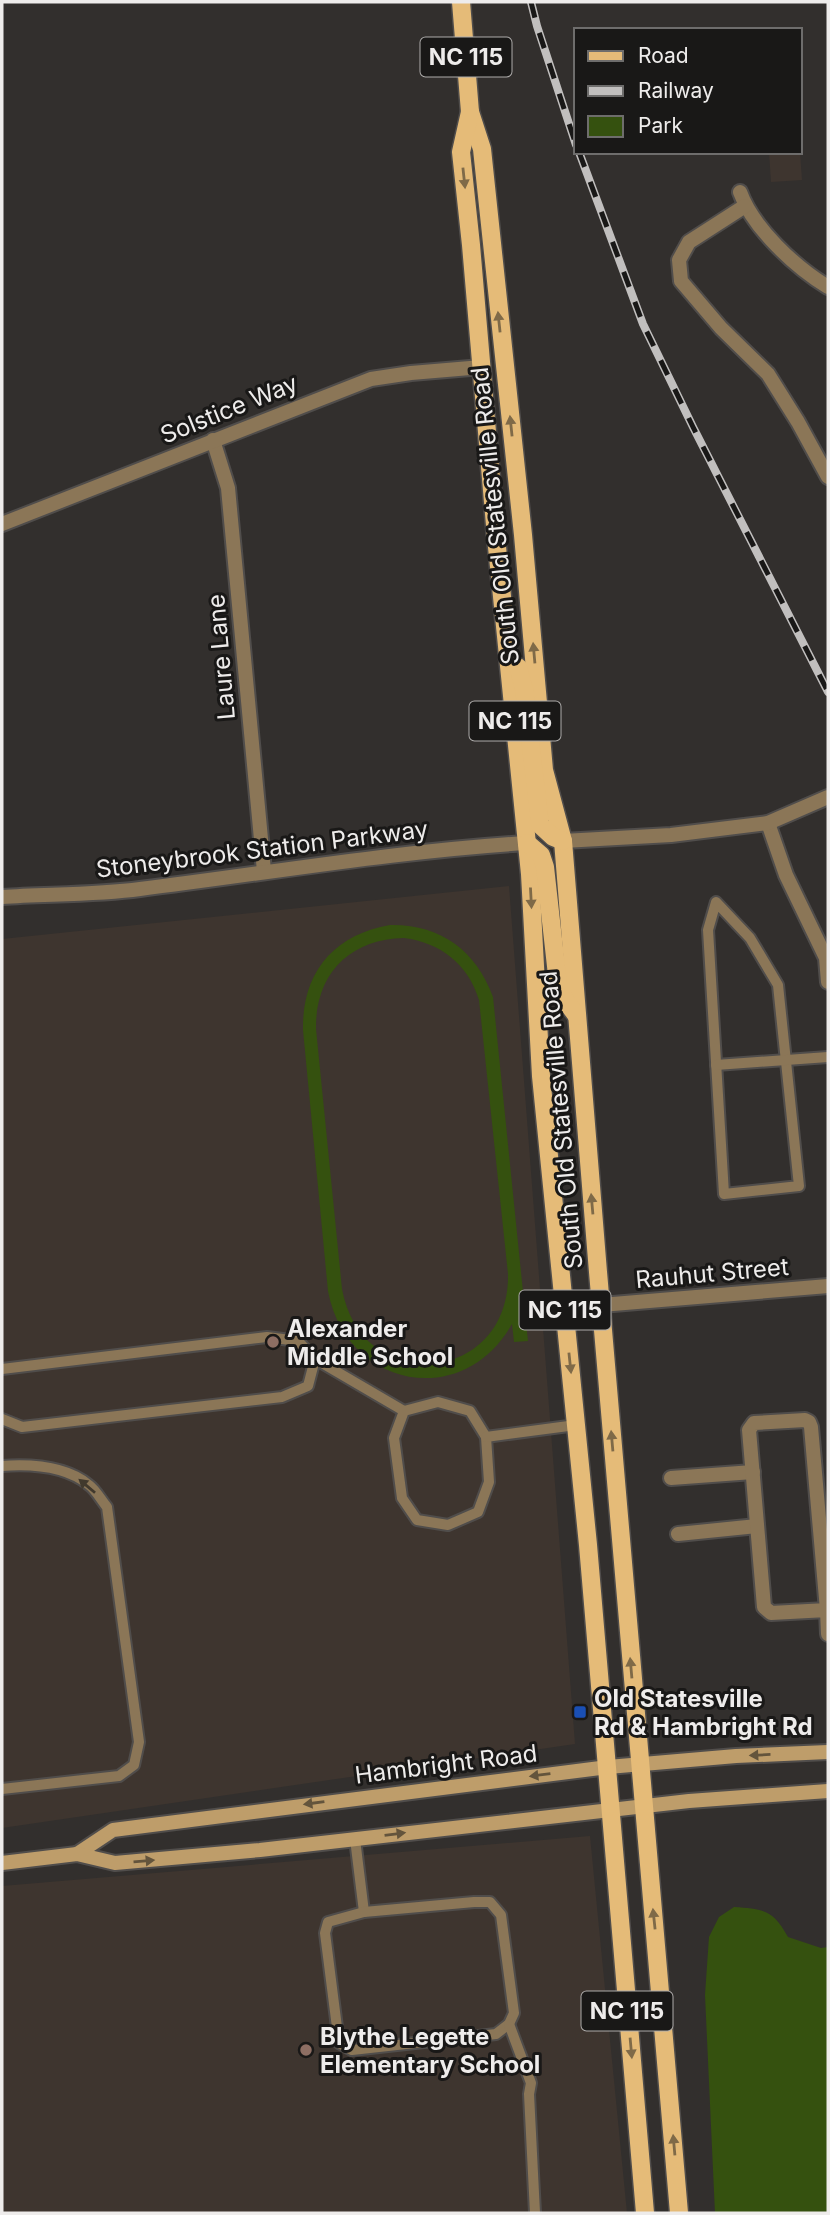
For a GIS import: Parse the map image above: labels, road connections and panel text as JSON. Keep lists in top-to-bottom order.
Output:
{
  "streets": {
    "main road": ["NC 115", "South Old Statesville Road", "Hambright Road"],
    "street": [
      "Solstice Way",
      "Laure Lane",
      "Stoneybrook Station Parkway",
      "Rauhut Street"
    ]
  },
  "crossings": [
    ["Solstice Way", "South Old Statesville Road"],
    ["Solstice Way", "Laure Lane"],
    ["South Old Statesville Road", "Stoneybrook Station Parkway"],
    ["South Old Statesville Road", "Rauhut Street"],
    ["South Old Statesville Road", "Hambright Road"],
    ["Laure Lane", "Stoneybrook Station Parkway"]
  ],
  "places": {
    "other": ["Alexander Middle School", "Blythe Legette Elementary School"],
    "transit": ["Old Statesville Rd & Hambright Rd"]
  },
  "legend": ["Road", "Railway", "Park"]
}
